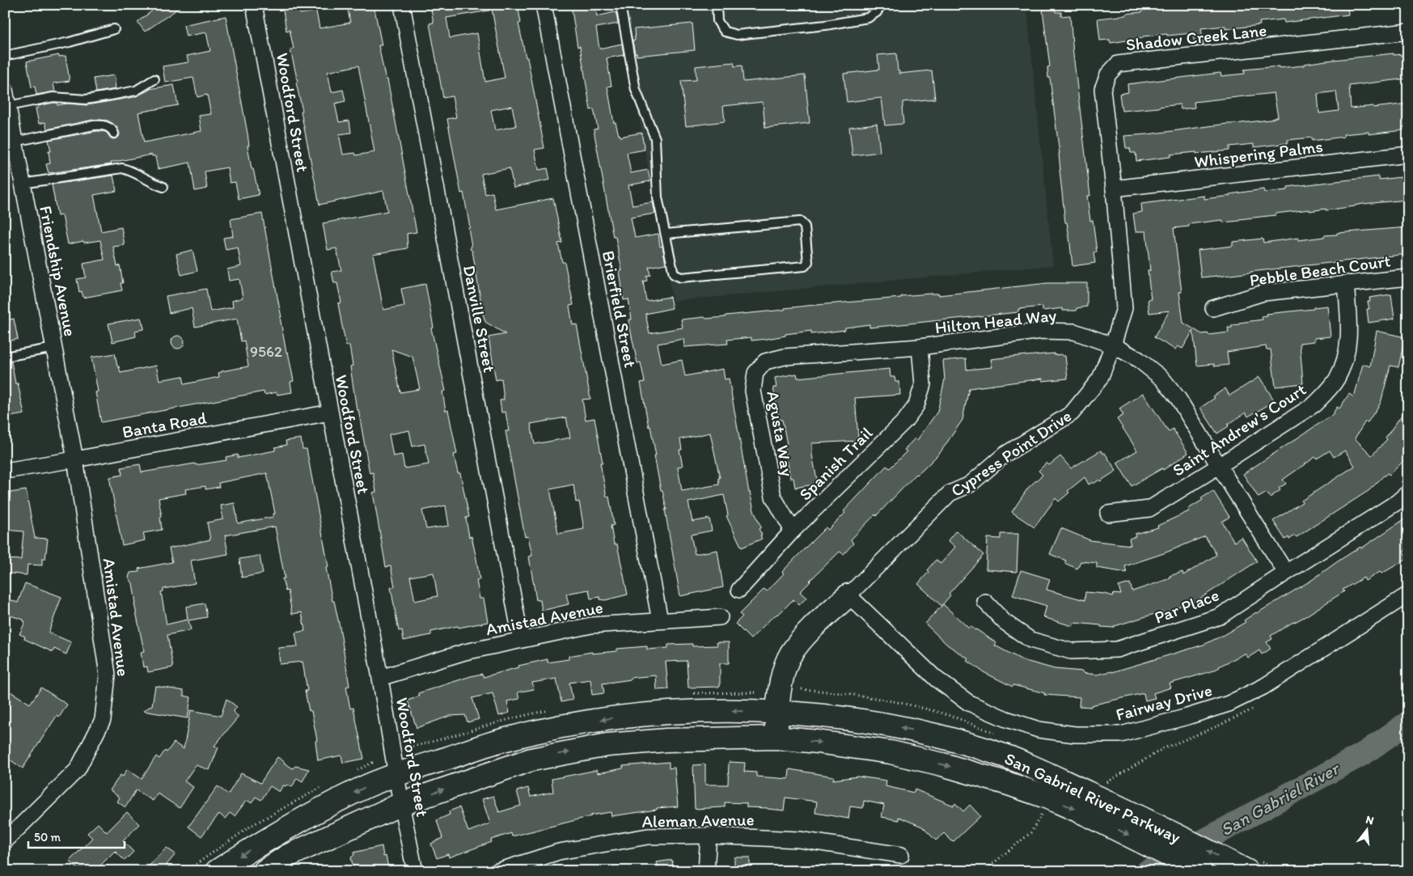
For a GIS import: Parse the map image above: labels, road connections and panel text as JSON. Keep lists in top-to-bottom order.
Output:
{
  "streets": {
    "main road": ["Cypress Point Drive", "San Gabriel River Parkway"],
    "street": [
      "Shadow Creek Lane",
      "Woodford Street",
      "Whispering Palms",
      "Pebble Beach Court",
      "Friendship Avenue",
      "Brierfield Street",
      "Danville Street",
      "Hilton Head Way",
      "Banta Road",
      "Saint Andrew's Court",
      "Agusta Way",
      "Spanish Trail",
      "Par Place",
      "Amistad Avenue",
      "Fairway Drive",
      "Aleman Avenue"
    ]
  },
  "crossings": [
    ["Shadow Creek Lane", "Whispering Palms"],
    ["Shadow Creek Lane", "Cypress Point Drive"],
    ["Woodford Street", "Banta Road"],
    ["Woodford Street", "Amistad Avenue"],
    ["Woodford Street", "San Gabriel River Parkway"],
    ["Whispering Palms", "Cypress Point Drive"],
    ["Pebble Beach Court", "Saint Andrew's Court"],
    ["Friendship Avenue", "Banta Road"],
    ["Friendship Avenue", "Amistad Avenue"],
    ["Brierfield Street", "Amistad Avenue"],
    ["Danville Street", "Amistad Avenue"],
    ["Hilton Head Way", "Saint Andrew's Court"],
    ["Hilton Head Way", "Agusta Way"],
    ["Hilton Head Way", "Cypress Point Drive"],
    ["Hilton Head Way", "Spanish Trail"],
    ["Hilton Head Way", "Par Place"],
    ["Banta Road", "Amistad Avenue"],
    ["Agusta Way", "Spanish Trail"],
    ["Cypress Point Drive", "Fairway Drive"],
    ["Cypress Point Drive", "San Gabriel River Parkway"]
  ],
  "water": ["San Gabriel River"],
  "house_numbers": ["9562"],
  "scale_bar": "50 m",
  "north": "top"
}
